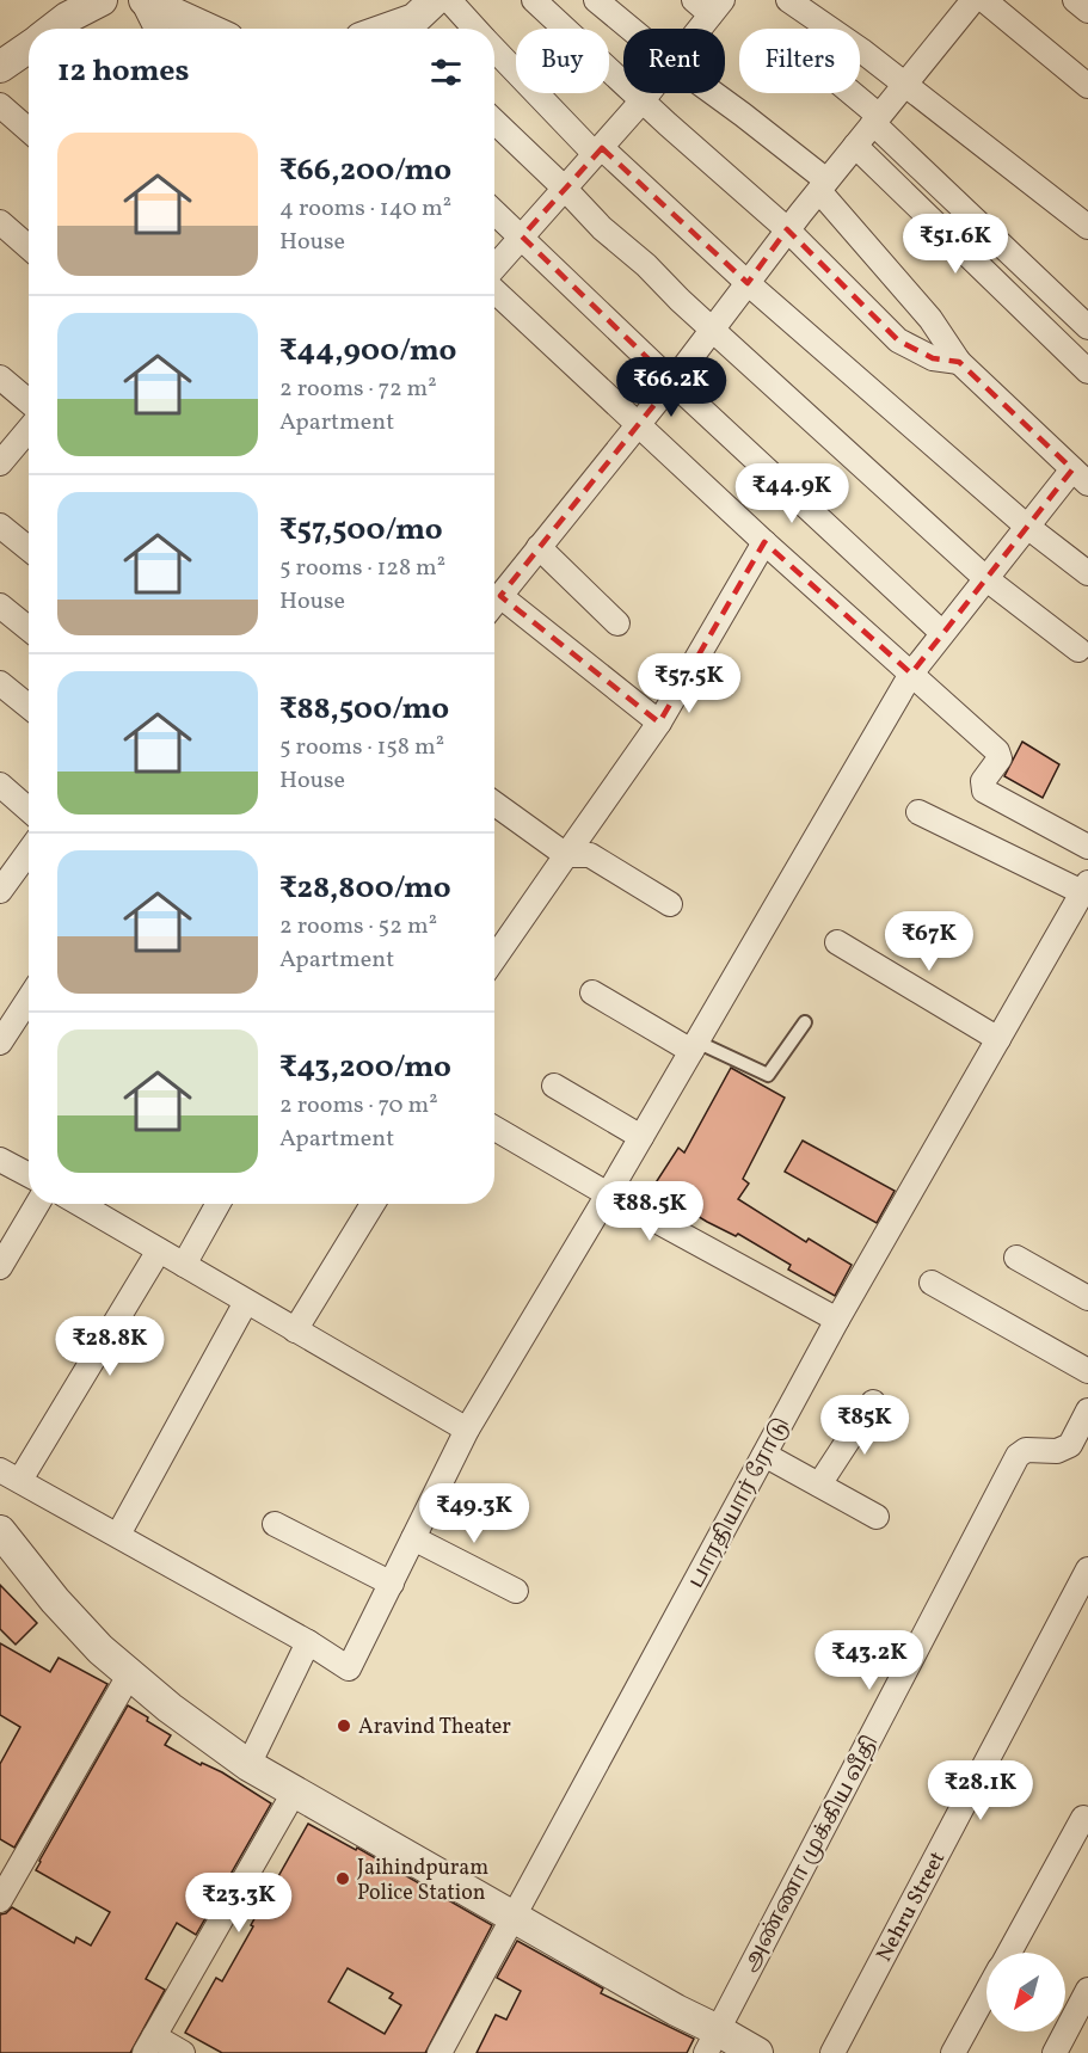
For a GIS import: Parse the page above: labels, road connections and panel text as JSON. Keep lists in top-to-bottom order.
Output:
{
  "streets": {
    "street": ["பாரதியார் ரோடு", "அண்ணா முக்கிய வீதி", "Nehru Street"]
  },
  "places": ["Aravind Theater", "Jaihindpuram Police Station"],
  "north": "bottom left",
  "page": {
    "chip": ["Buy", "Rent", "Filters"],
    "heading": "12 homes",
    "list": [
      {
        "name": "₹66,200/mo",
        "note": "4 rooms · 140 m² · House"
      },
      {
        "name": "₹44,900/mo",
        "note": "2 rooms · 72 m² · Apartment"
      },
      {
        "name": "₹57,500/mo",
        "note": "5 rooms · 128 m² · House"
      },
      {
        "name": "₹88,500/mo",
        "note": "5 rooms · 158 m² · House"
      },
      {
        "name": "₹28,800/mo",
        "note": "2 rooms · 52 m² · Apartment"
      },
      {
        "name": "₹43,200/mo",
        "note": "2 rooms · 70 m² · Apartment"
      }
    ],
    "price": [
      "₹51.6K",
      "₹66.2K",
      "₹44.9K",
      "₹57.5K",
      "₹67K",
      "₹88.5K",
      "₹28.8K",
      "₹85K",
      "₹49.3K",
      "₹43.2K",
      "₹28.1K",
      "₹23.3K"
    ]
  }
}
